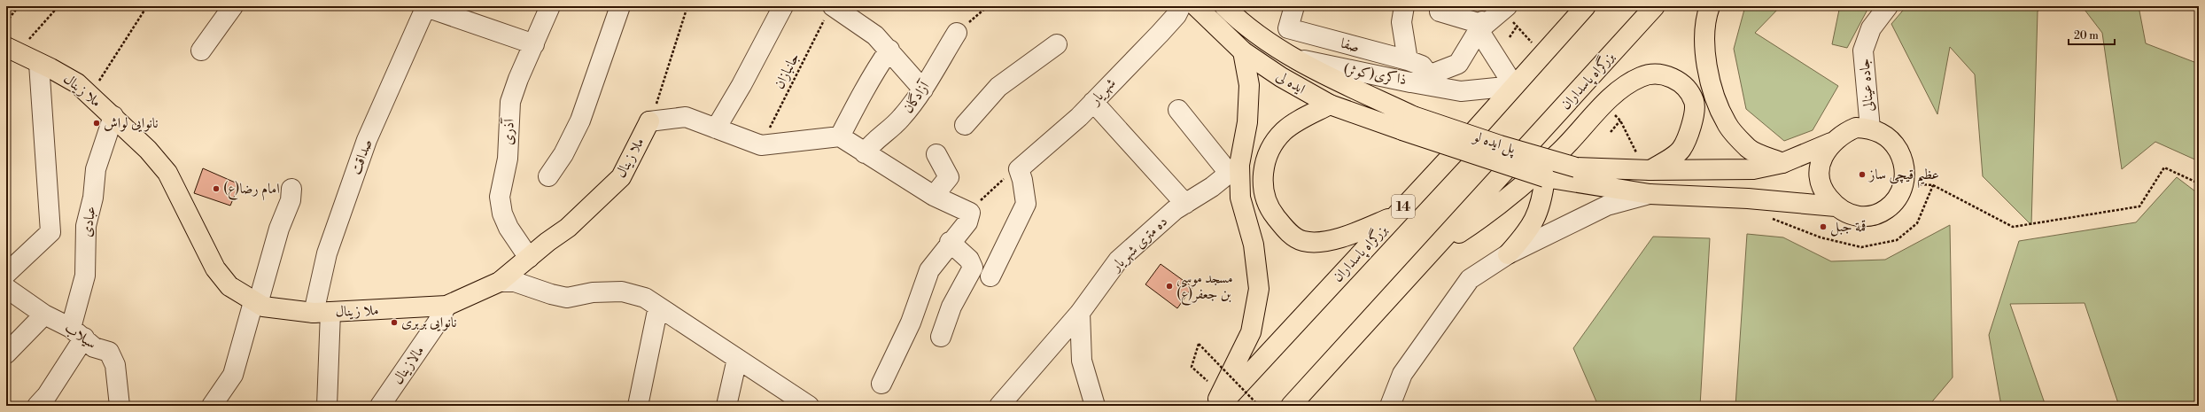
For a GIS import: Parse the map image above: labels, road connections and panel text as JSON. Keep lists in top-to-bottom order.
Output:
{
  "streets": {
    "main road": [
      "بزرگراه پاسداران",
      "ایده لی",
      "ملا زینال",
      "پل ایده لو",
      "14"
    ],
    "street": [
      "صفا",
      "ذاکری(کوثر)",
      "جاده عینالی",
      "شهریار",
      "آزادگان",
      "آذری",
      "صداقت",
      "عبادی",
      "ده متری شهریار",
      "سیلاب",
      "مالازینال"
    ],
    "path": ["جانبازان"]
  },
  "crossings": [
    ["صفا", "ذاکری(کوثر)"],
    ["ذاکری(کوثر)", "ایده لی"],
    ["ایده لی", "پل ایده لو"],
    ["جاده عینالی", "پل ایده لو"],
    ["ملا زینال", "آذری"],
    ["ملا زینال", "صداقت"],
    ["ملا زینال", "عبادی"],
    ["ملا زینال", "مالازینال"],
    ["عبادی", "سیلاب"]
  ],
  "places": [
    "نانوایی لواش",
    "عظیم قیچی ساز",
    "امام رضا(ع)",
    "قمة جبل",
    "مسجد موسی بن جعفر(ع)",
    "نانوایی بربری"
  ],
  "scale_bar": "20 m"
}
